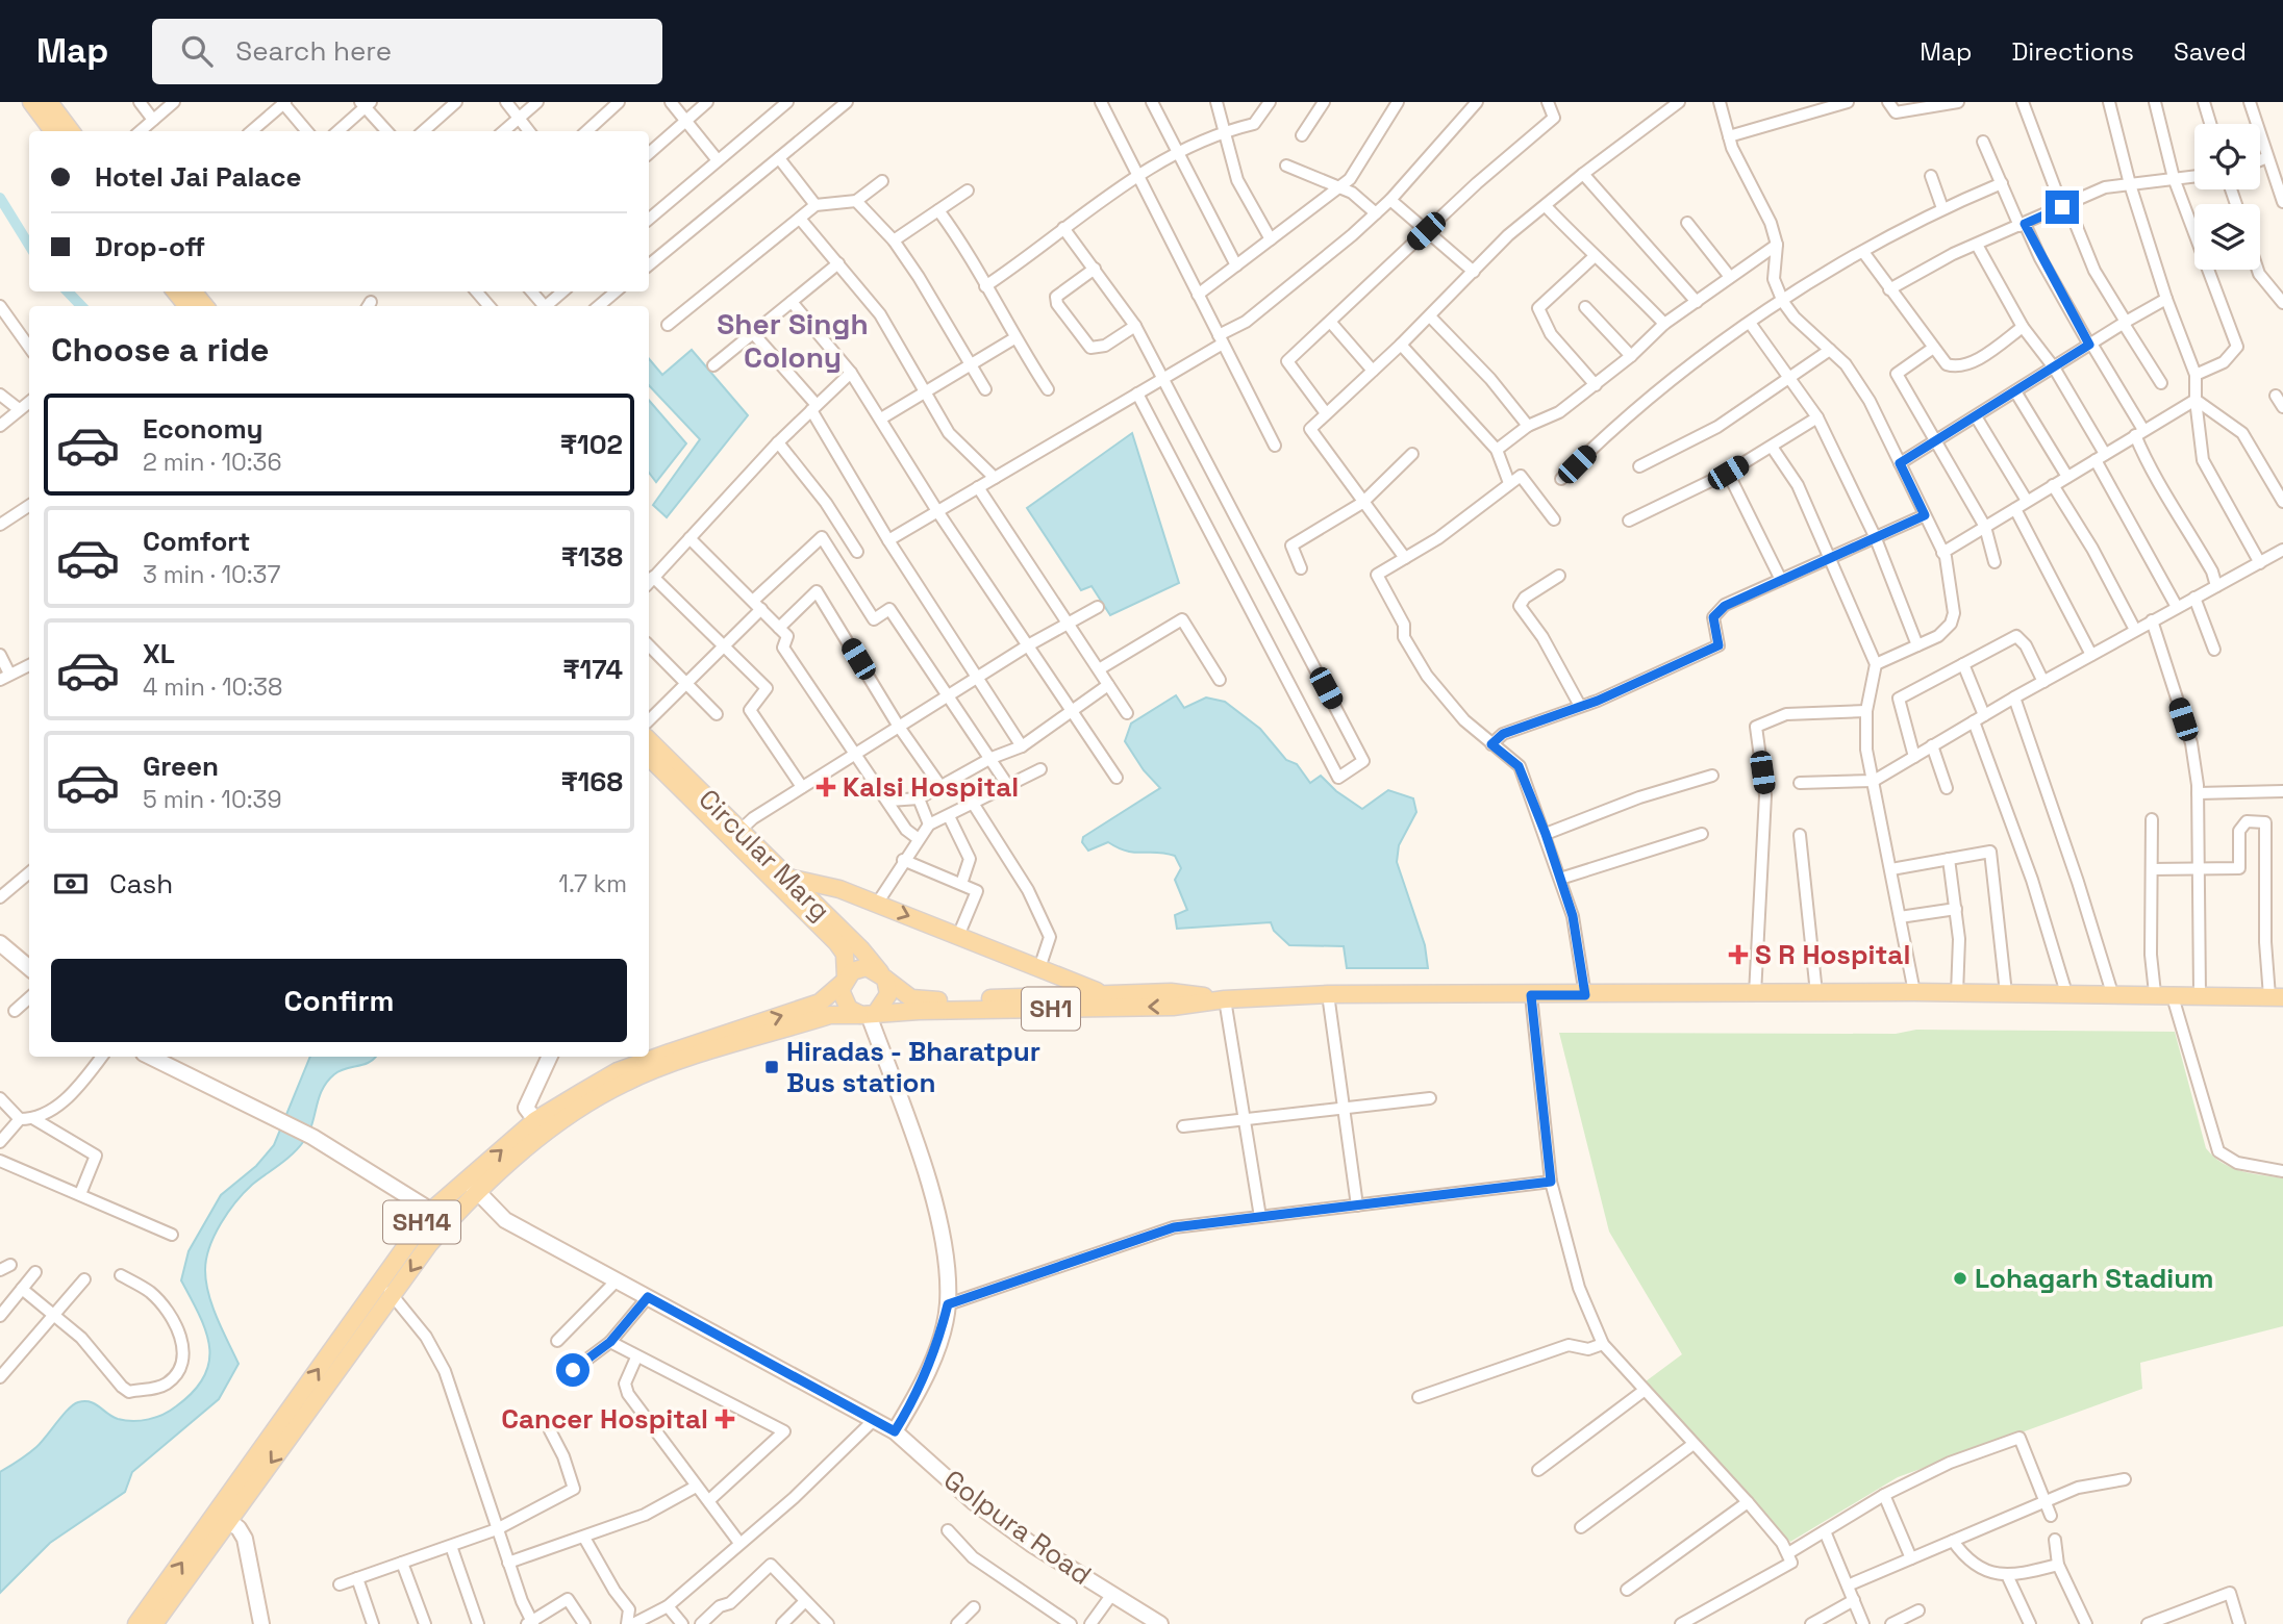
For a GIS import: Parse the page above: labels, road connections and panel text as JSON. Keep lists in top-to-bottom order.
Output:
{
  "streets": {
    "main road": ["Circular Marg", "SH1", "SH14"],
    "street": ["Golpura Road"]
  },
  "crossings": [
    ["Circular Marg", "SH1"],
    ["Circular Marg", "SH14"],
    ["SH1", "SH14"],
    ["SH14", "Golpura Road"]
  ],
  "districts": ["Sher Singh Colony"],
  "places": {
    "health": ["Kalsi Hospital", "S R Hospital", "Cancer Hospital"],
    "transit": ["Hiradas - Bharatpur Bus station"],
    "other": ["Lohagarh Stadium"]
  },
  "page": {
    "header": "Map",
    "search": "Search here",
    "nav": ["Map", "Directions", "Saved"],
    "banner": ["Hotel Jai Palace", "Drop-off"],
    "heading": "Choose a ride",
    "list": [
      {
        "name": "Economy",
        "note": "2 min · 10:36",
        "value": "₹102"
      },
      {
        "name": "Comfort",
        "note": "3 min · 10:37",
        "value": "₹138"
      },
      {
        "name": "XL",
        "note": "4 min · 10:38",
        "value": "₹174"
      },
      {
        "name": "Green",
        "note": "5 min · 10:39",
        "value": "₹168"
      }
    ],
    "pay": ["Cash", "1.7 km"],
    "buttons": "Confirm"
  }
}
